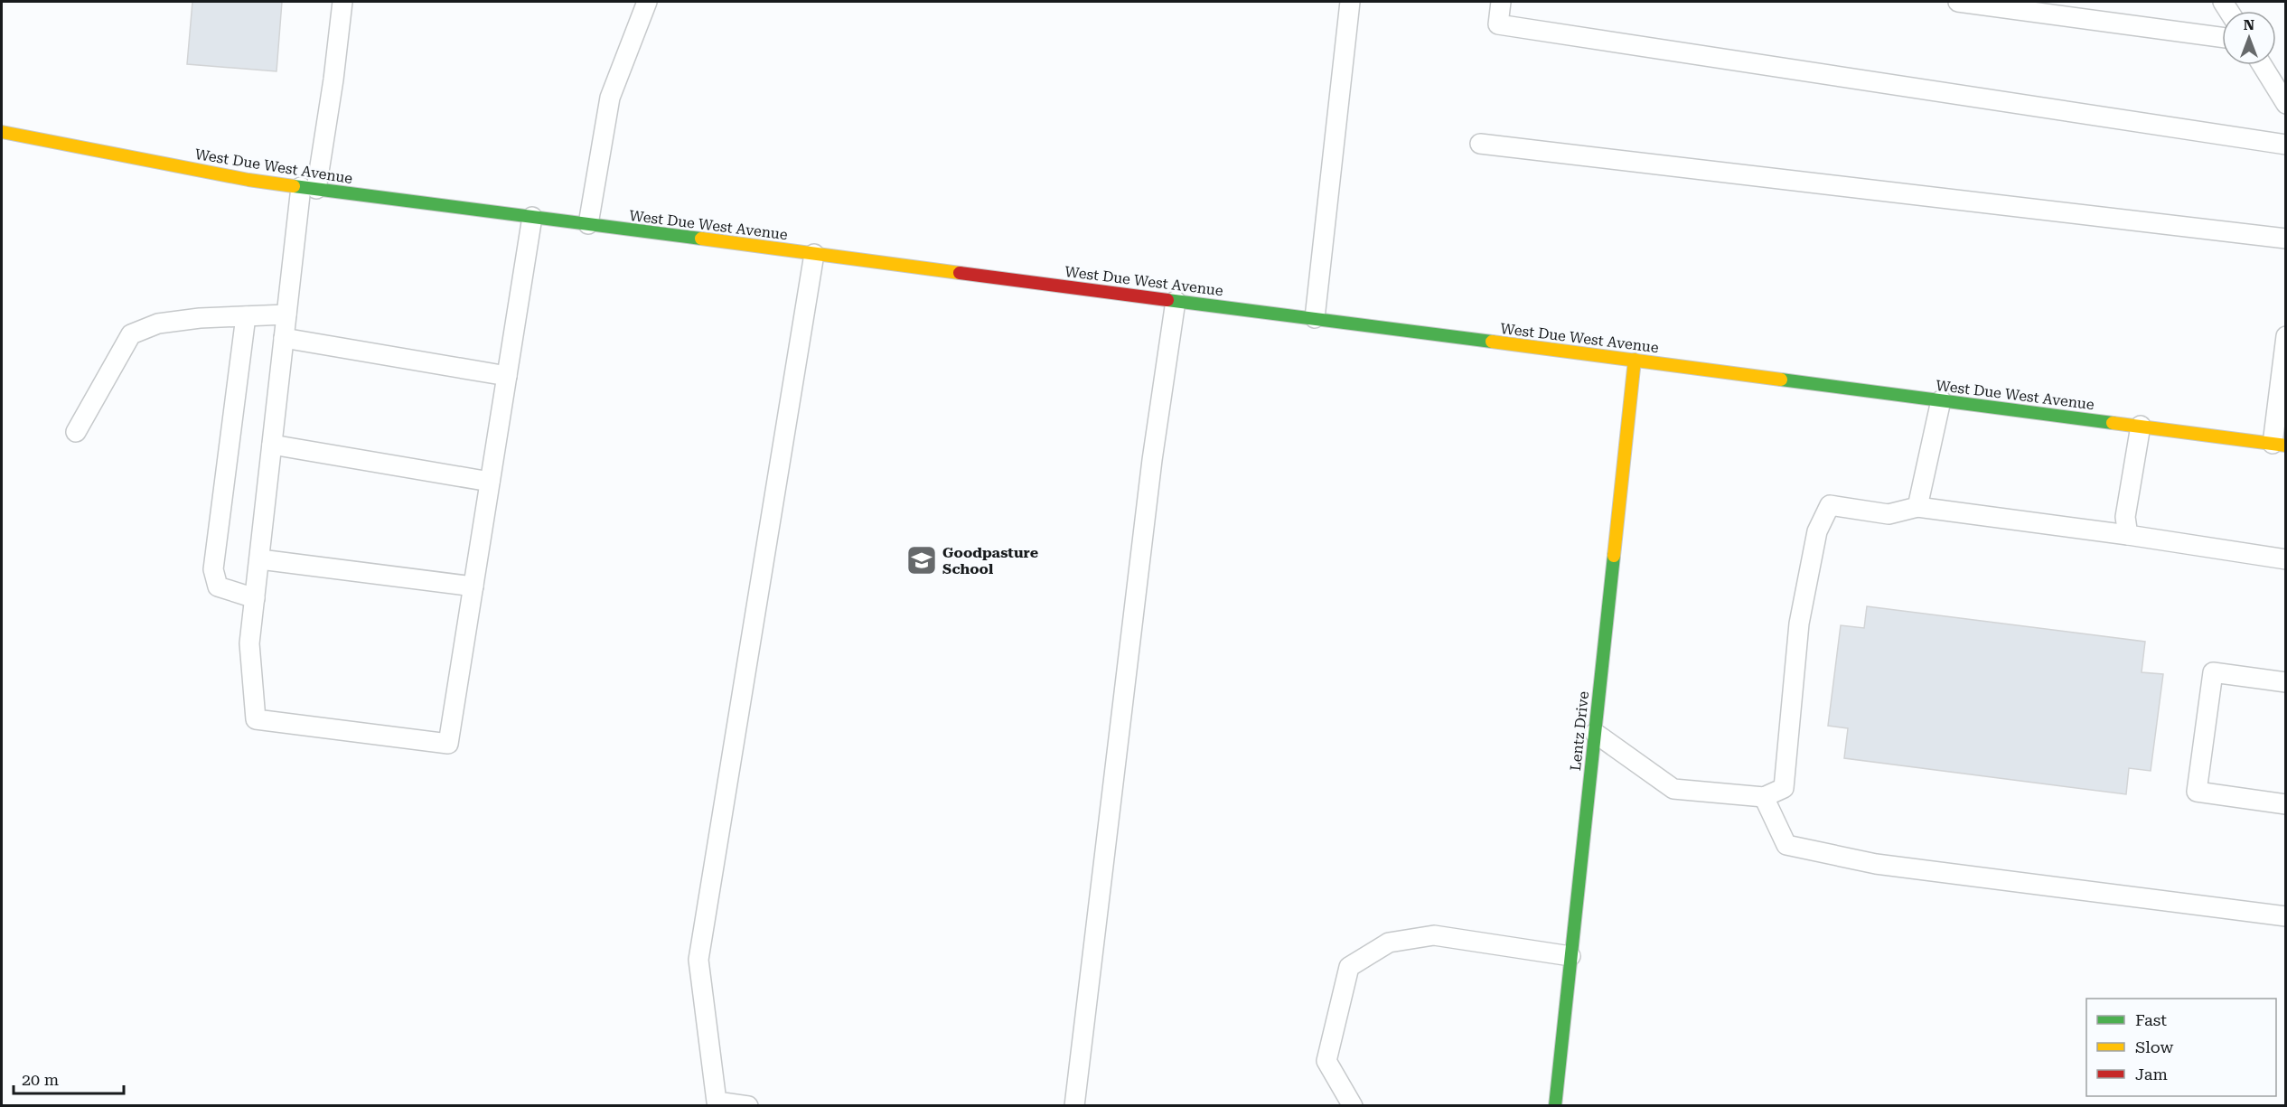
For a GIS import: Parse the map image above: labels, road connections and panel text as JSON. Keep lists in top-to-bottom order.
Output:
{
  "streets": {
    "main road": ["West Due West Avenue", "Lentz Drive"]
  },
  "crossings": [
    ["West Due West Avenue", "Lentz Drive"]
  ],
  "places": {
    "school or university": ["Goodpasture School"]
  },
  "legend": ["Fast", "Slow", "Jam"],
  "scale_bar": "20 m",
  "north": "top"
}
